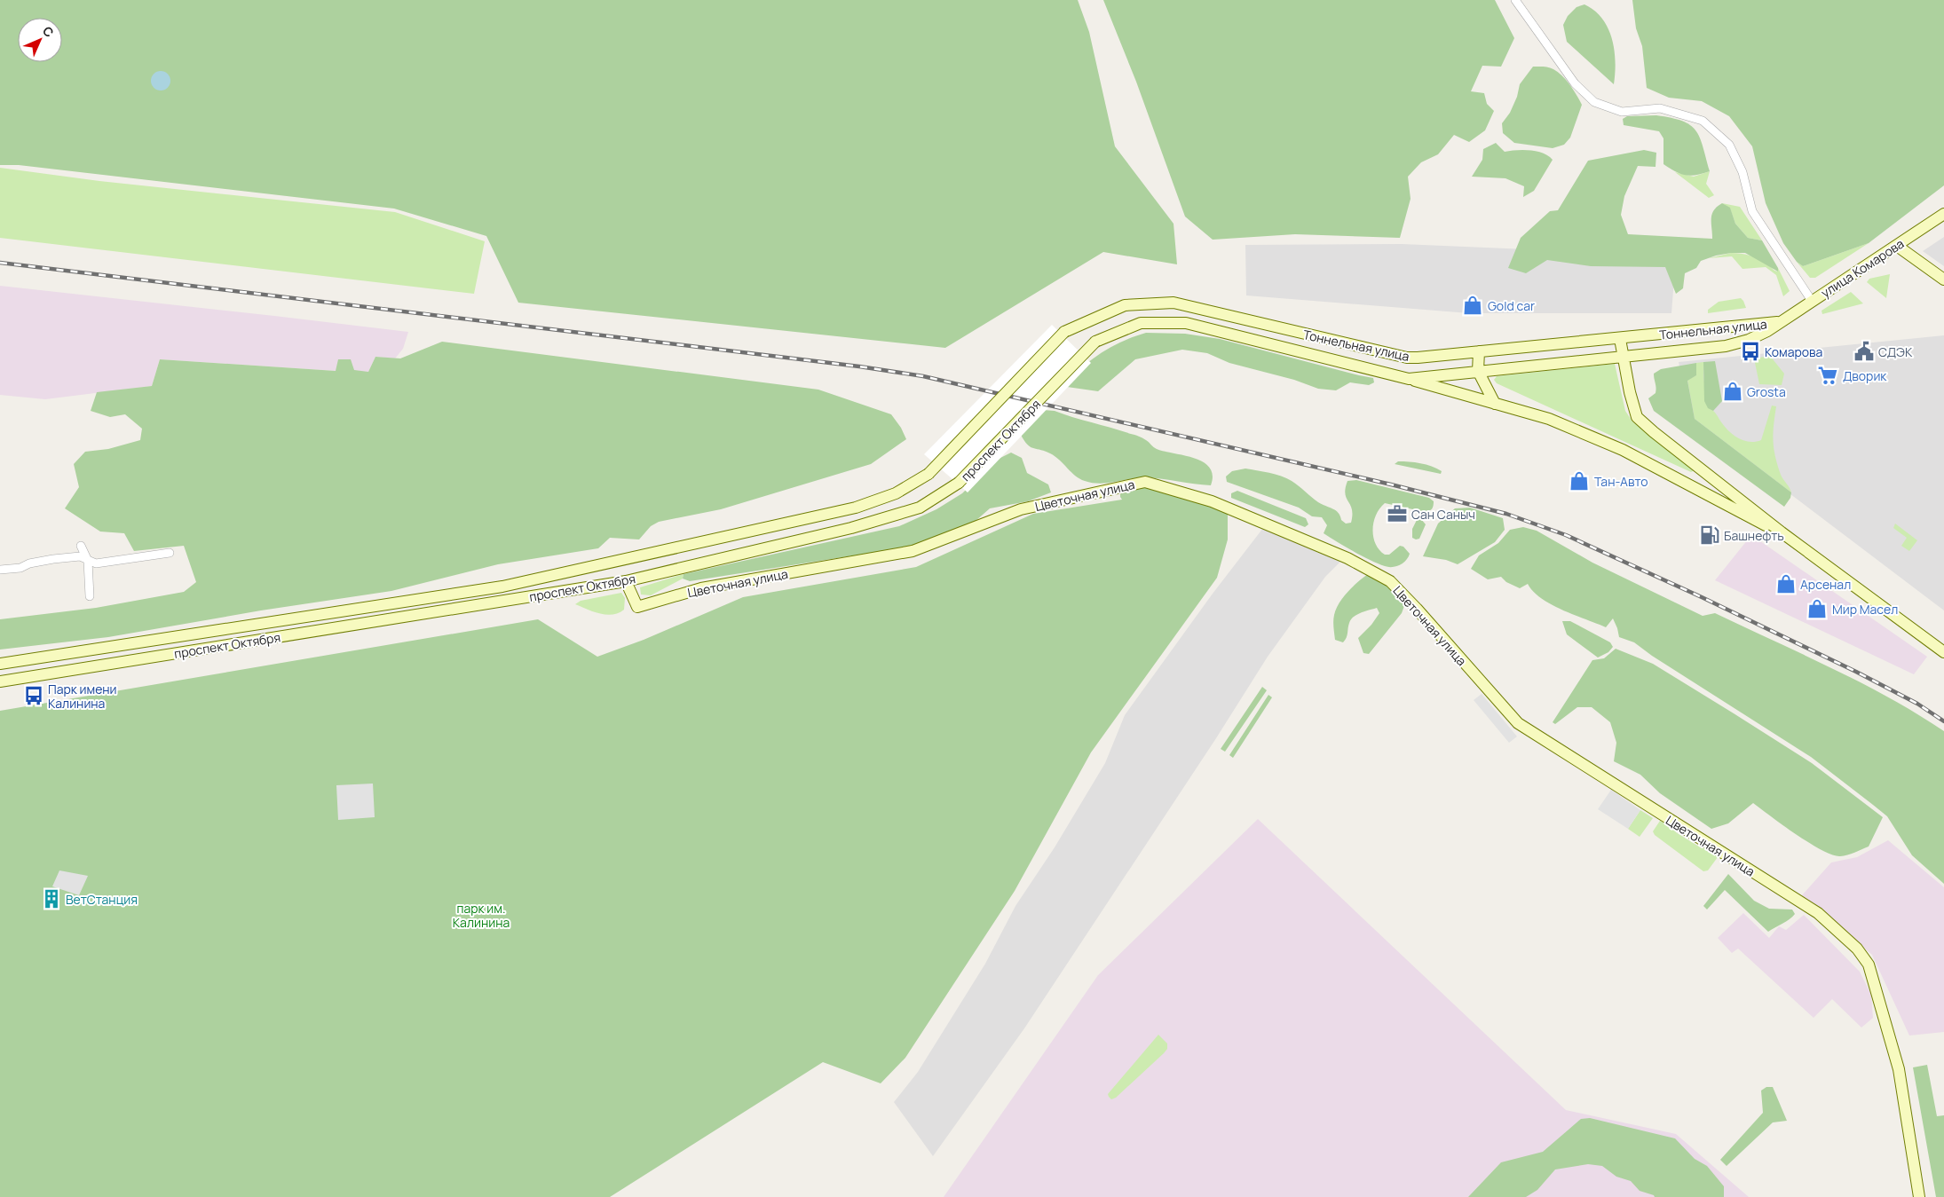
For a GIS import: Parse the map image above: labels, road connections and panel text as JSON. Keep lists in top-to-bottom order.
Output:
{
  "streets": {
    "main road": [
      "улица Комарова",
      "Тоннельная улица",
      "проспект Октября",
      "Цветочная улица"
    ]
  },
  "crossings": [
    ["улица Комарова", "Тоннельная улица"],
    ["Тоннельная улица", "проспект Октября"],
    ["проспект Октября", "Цветочная улица"]
  ],
  "parks": ["парк им. Калинина"],
  "places": {
    "shop": [
      "Gold car",
      "Grosta",
      "Тан-Авто",
      "Арсенал",
      "Мир Масел"
    ],
    "bus stop": ["Комарова", "Парк имени Калинина"],
    "public building": ["СДЭК"],
    "supermarket": ["Дворик"],
    "office": ["Сан Саныч"],
    "fuel station": ["Башнефть"],
    "building": ["ВетСтанция"]
  },
  "north": "top right"
}
